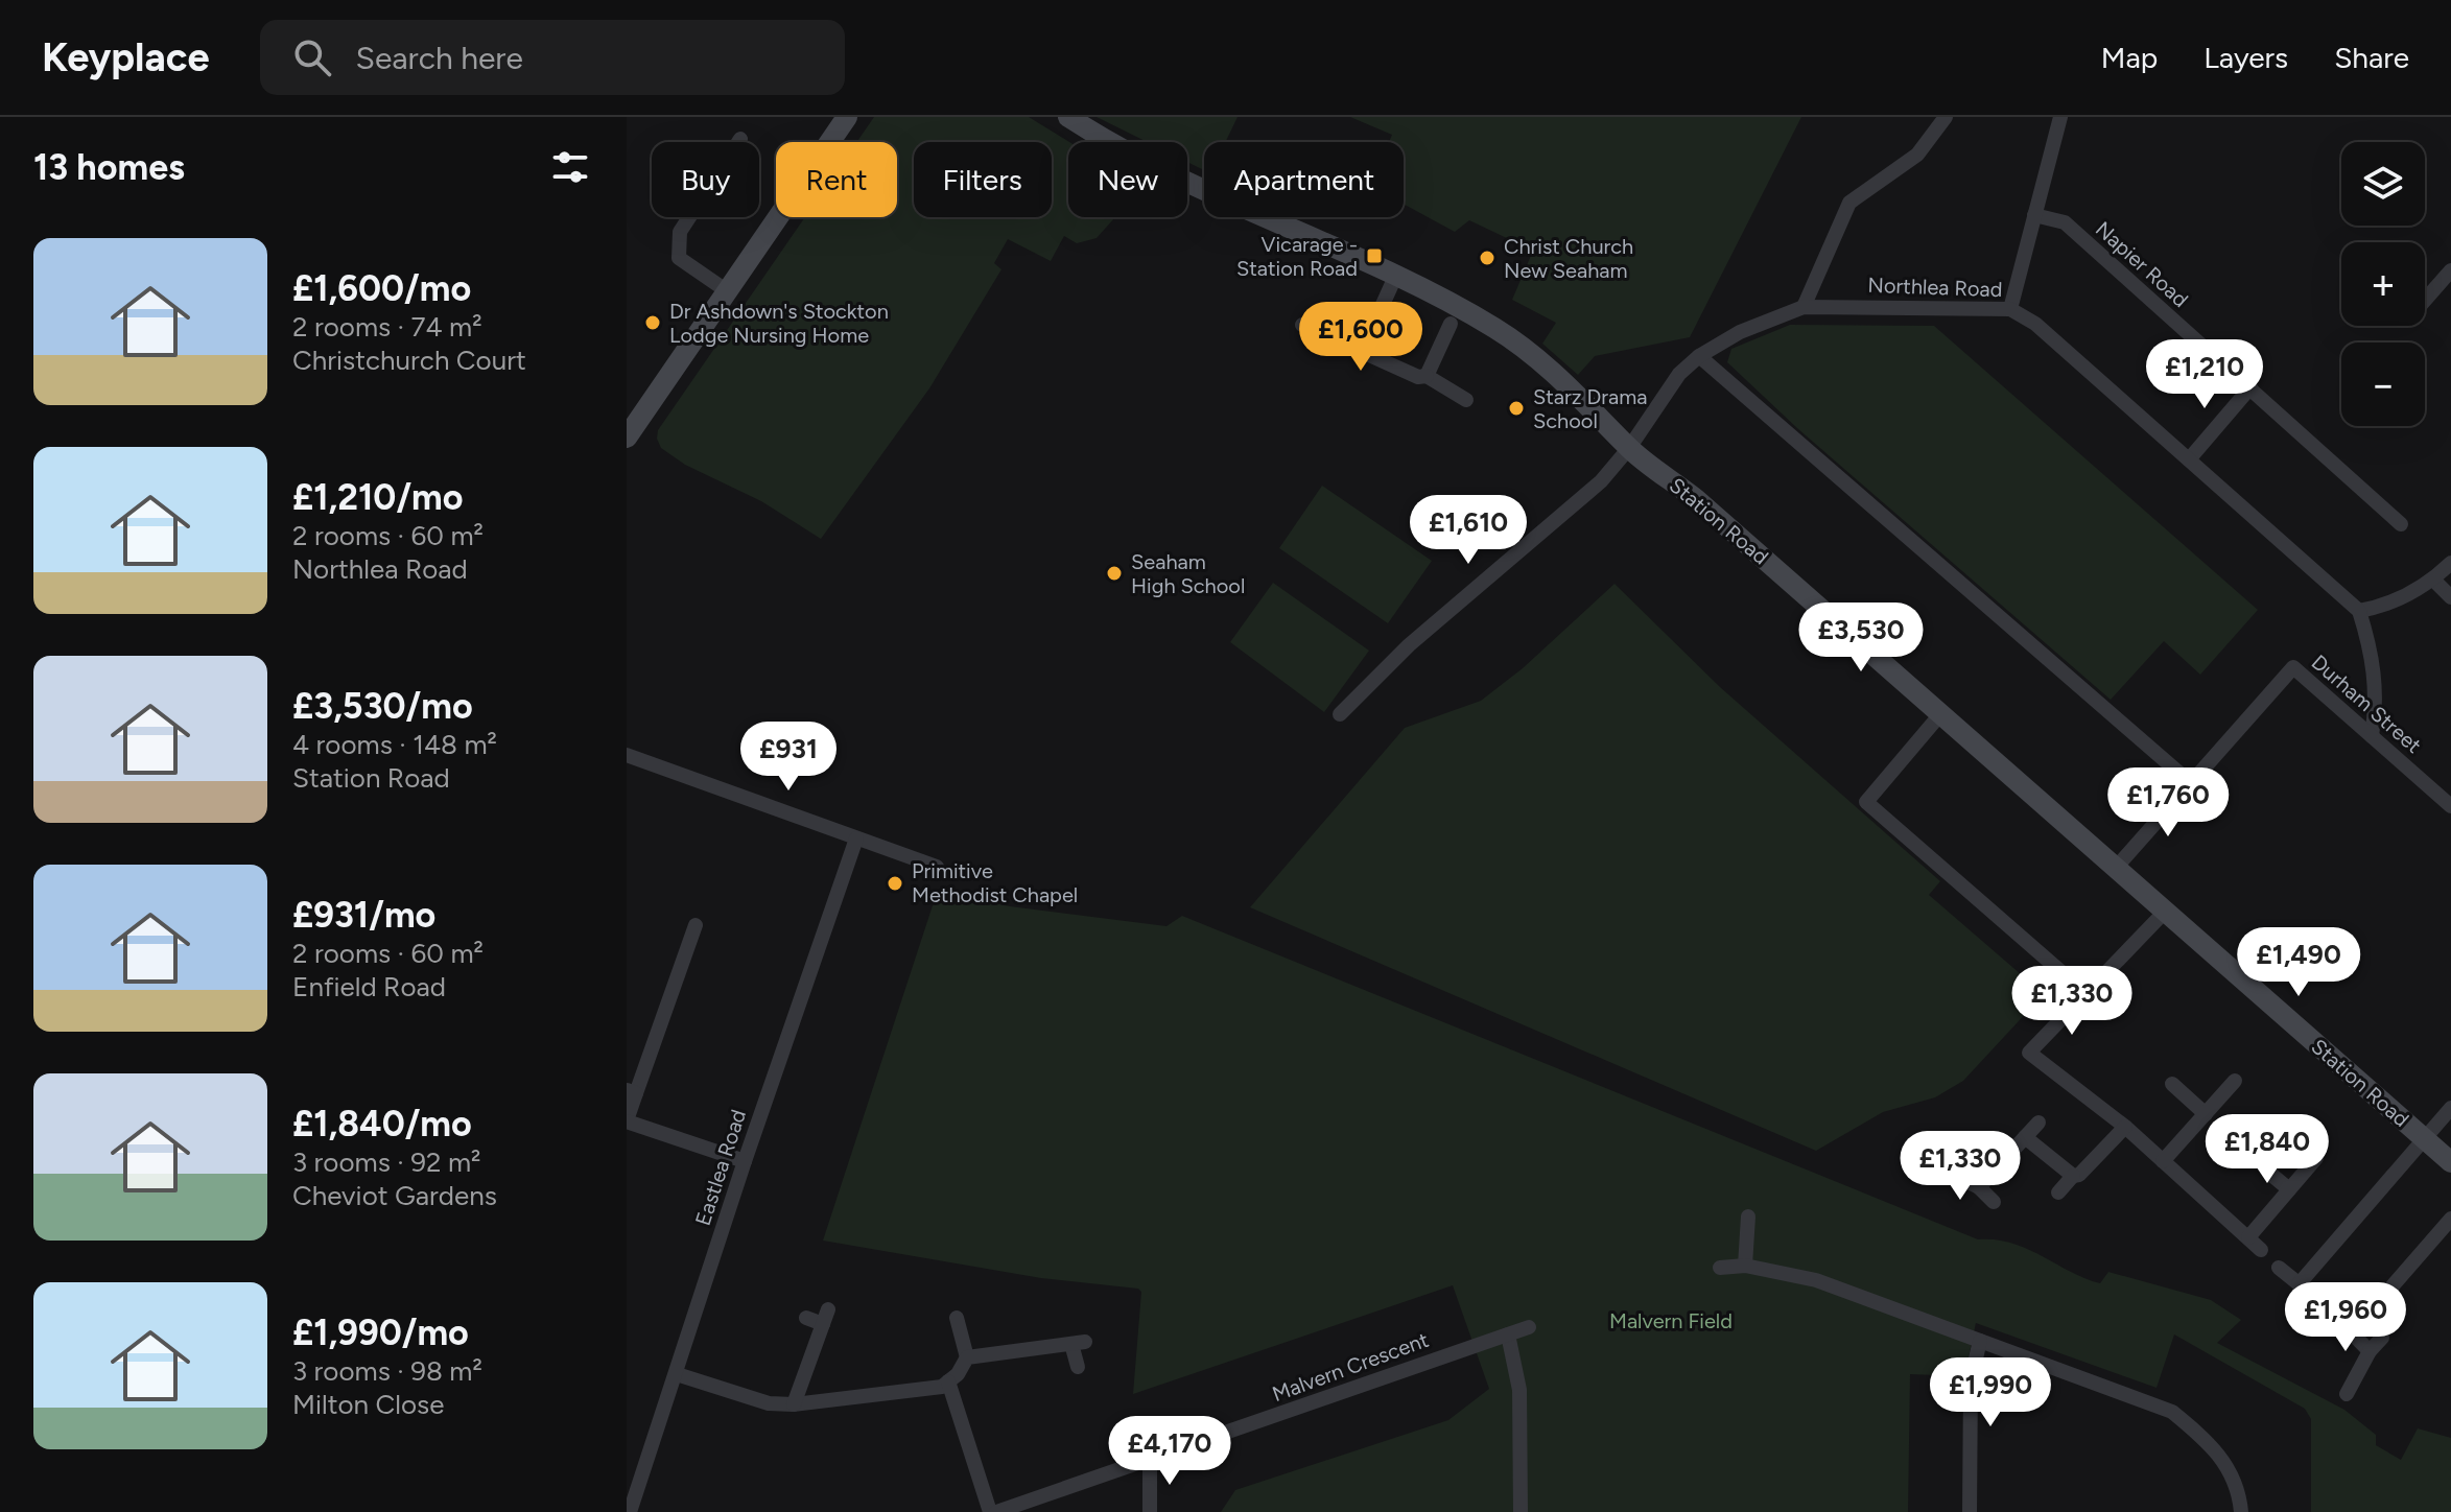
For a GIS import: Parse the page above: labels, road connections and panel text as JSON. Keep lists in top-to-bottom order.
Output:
{
  "streets": {
    "main road": ["Station Road"],
    "street": [
      "Napier Road",
      "Northlea Road",
      "Durham Street",
      "Eastlea Road",
      "Malvern Crescent"
    ]
  },
  "crossings": [
    ["Northlea Road", "Station Road"]
  ],
  "parks": ["Malvern Field"],
  "places": {
    "transit": ["Vicarage - Station Road"],
    "other": [
      "Christ Church New Seaham",
      "Dr Ashdown's Stockton Lodge Nursing Home",
      "Starz Drama School",
      "Seaham High School",
      "Primitive Methodist Chapel"
    ]
  },
  "page": {
    "header": "Keyplace",
    "search": "Search here",
    "nav": ["Map", "Layers", "Share"],
    "heading": "13 homes",
    "map_buttons": ["+", "−"],
    "chip": [
      "Buy",
      "Rent",
      "Filters",
      "New",
      "Apartment"
    ],
    "list": [
      {
        "name": "£1,600/mo",
        "note": "2 rooms · 74 m² · Christchurch Court"
      },
      {
        "name": "£1,210/mo",
        "note": "2 rooms · 60 m² · Northlea Road"
      },
      {
        "name": "£3,530/mo",
        "note": "4 rooms · 148 m² · Station Road"
      },
      {
        "name": "£931/mo",
        "note": "2 rooms · 60 m² · Enfield Road"
      },
      {
        "name": "£1,840/mo",
        "note": "3 rooms · 92 m² · Cheviot Gardens"
      },
      {
        "name": "£1,990/mo",
        "note": "3 rooms · 98 m² · Milton Close"
      }
    ],
    "price": [
      "£1,600",
      "£1,210",
      "£1,610",
      "£3,530",
      "£931",
      "£1,760",
      "£1,490",
      "£1,330",
      "£1,840",
      "£1,330",
      "£1,960",
      "£1,990",
      "£4,170"
    ]
  }
}
